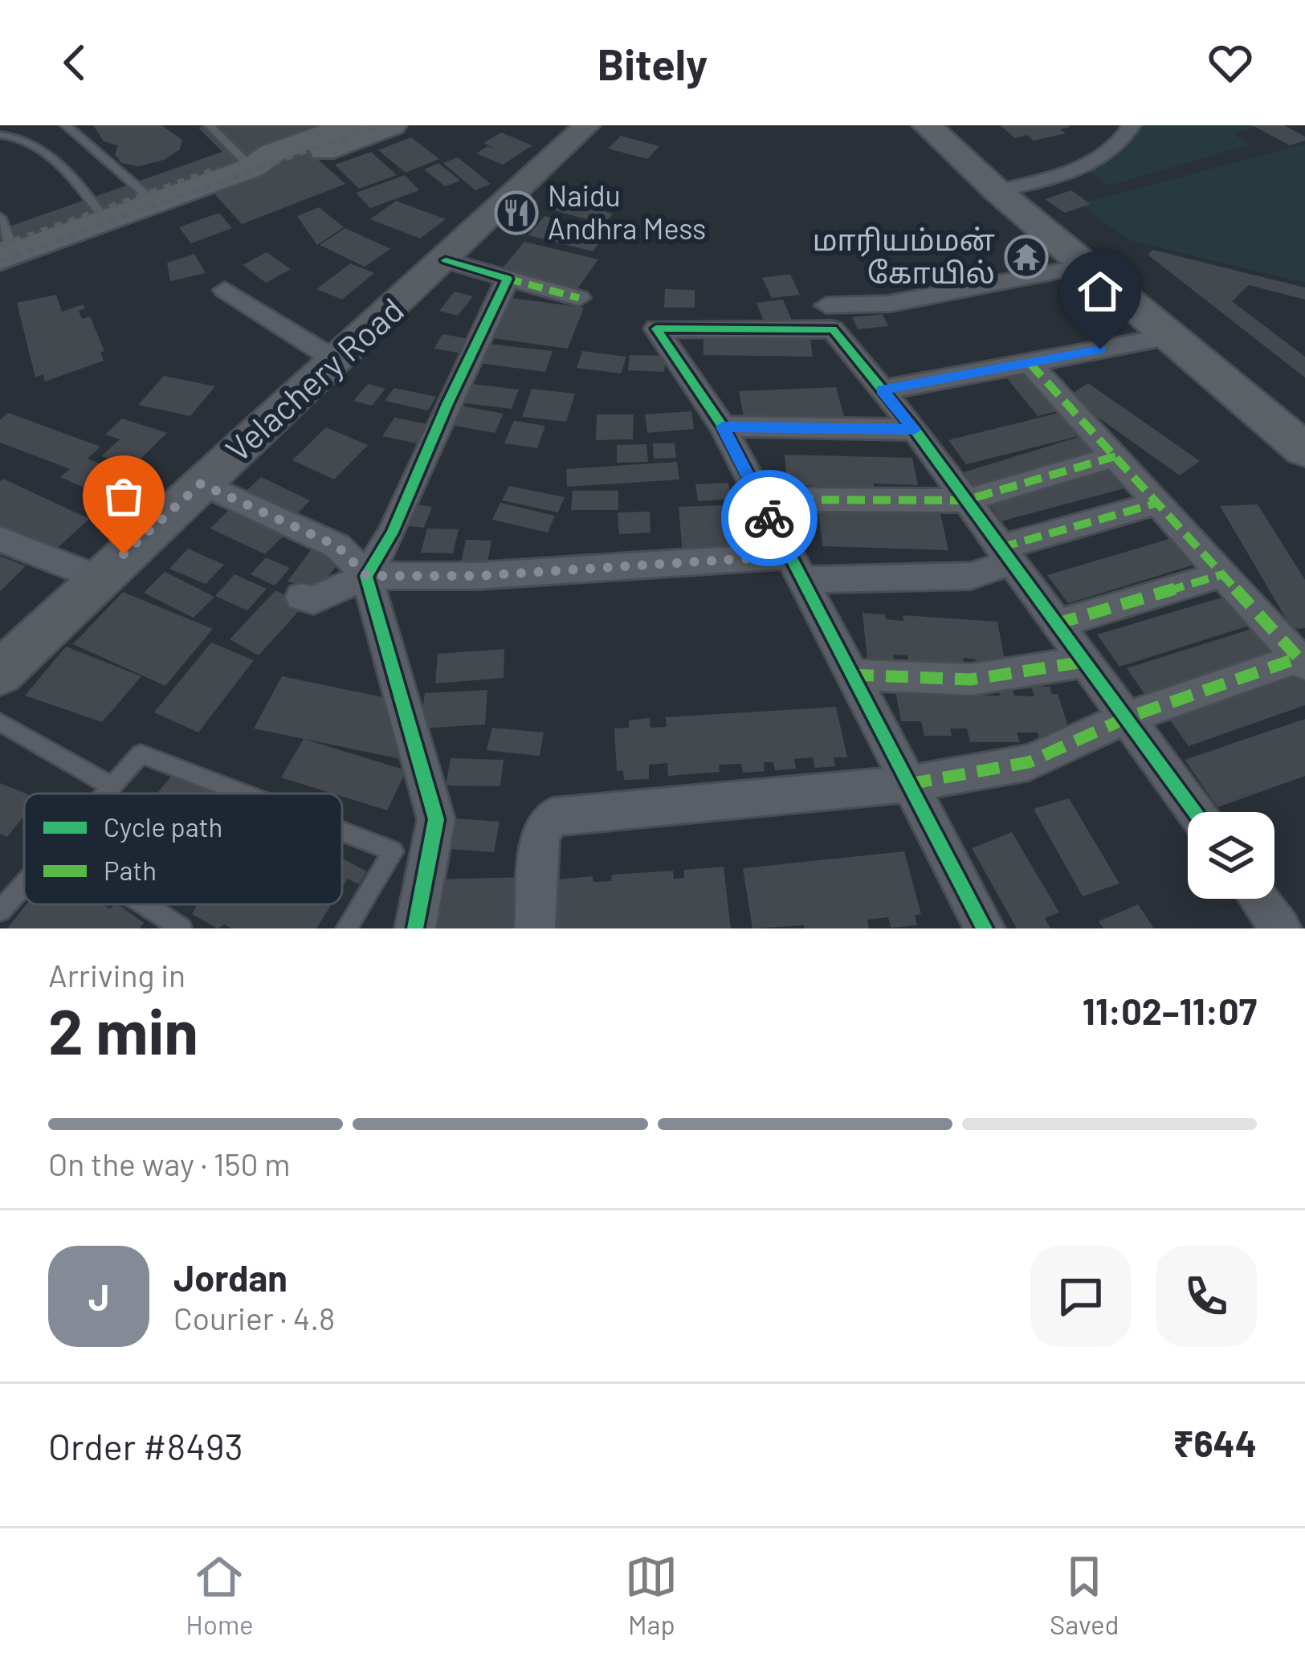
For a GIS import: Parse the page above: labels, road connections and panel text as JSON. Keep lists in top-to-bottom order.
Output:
{
  "streets": {
    "main road": ["Velachery Road"]
  },
  "places": {
    "restaurant": ["Naidu Andhra Mess"],
    "temple": ["மாரியம்மன் கோயில்"]
  },
  "legend": ["Cycle path", "Path"],
  "page": {
    "header": "Bitely",
    "heading": ["2 min", "Arriving in", "11:02–11:07"],
    "panel": [
      "Jordan",
      "Courier · 4.8",
      "Order #8493",
      "₹644"
    ],
    "bar": "On the way · 150 m",
    "round": "J",
    "tabs": ["Home", "Map", "Saved"]
  }
}
